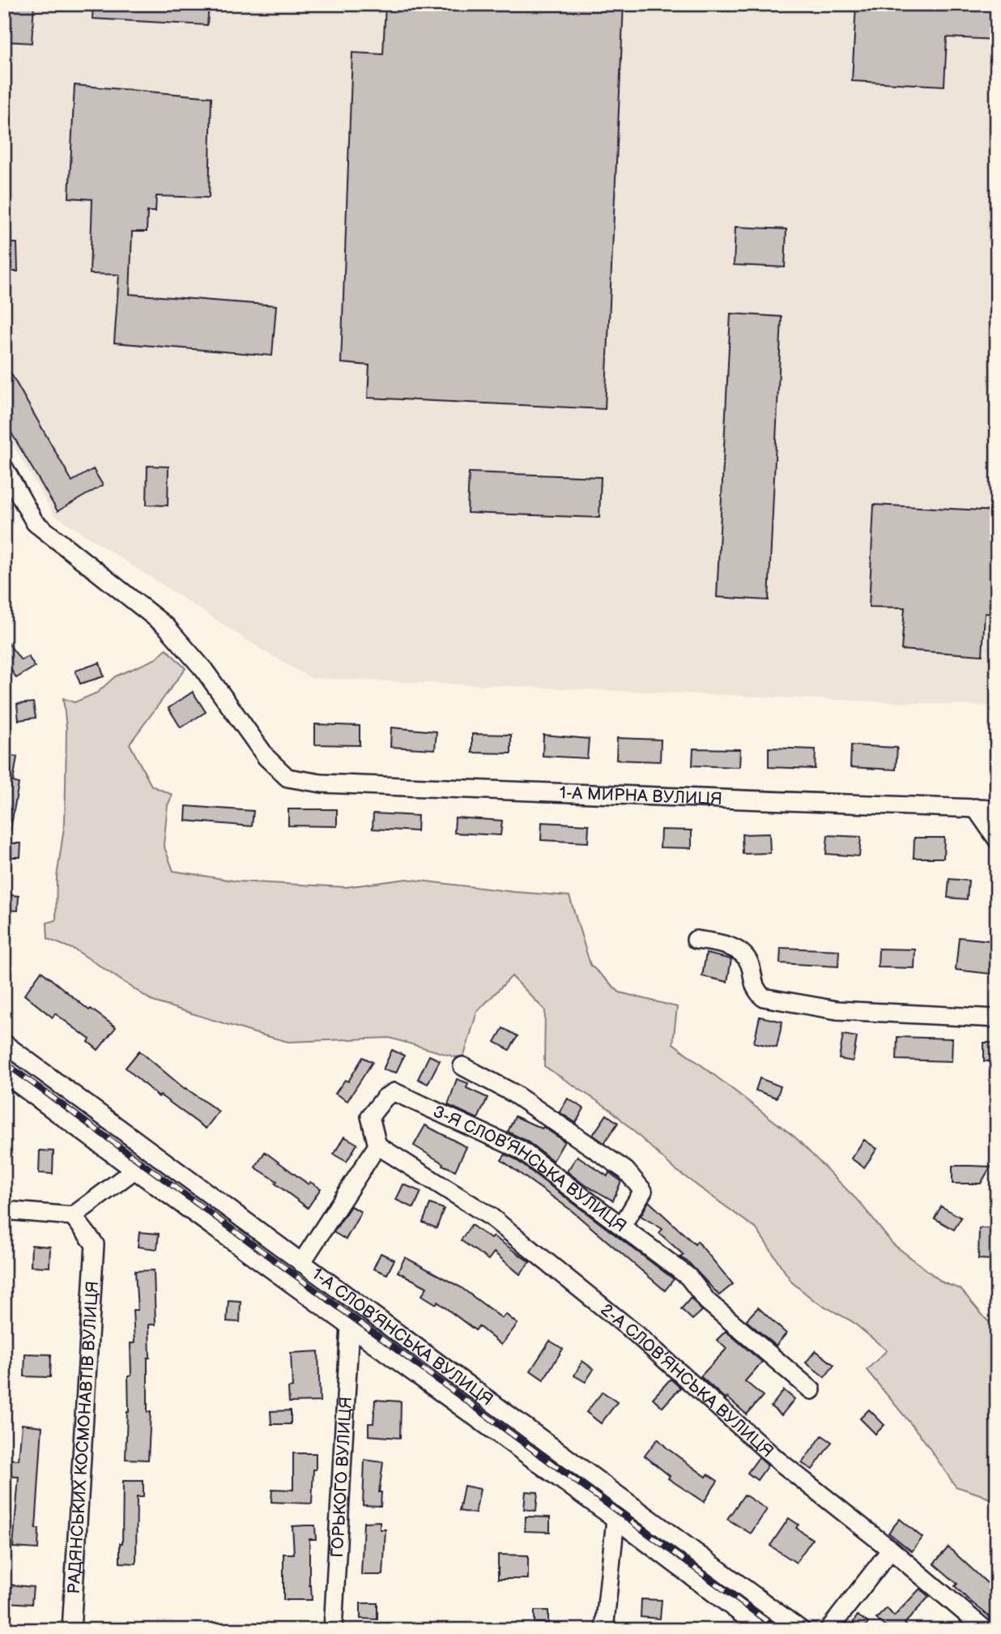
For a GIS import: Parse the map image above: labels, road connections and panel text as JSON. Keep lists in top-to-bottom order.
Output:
{
  "streets": {
    "street": [
      "1-А МИРНА ВУЛИЦЯ",
      "3-Я СЛОВ’ЯНСЬКА ВУЛИЦЯ",
      "1-А СЛОВ’ЯНСЬКА ВУЛИЦЯ",
      "2-А СЛОВ’ЯНСЬКА ВУЛИЦЯ",
      "РАДЯНСЬКИХ КОСМОНАВТІВ ВУЛИЦЯ",
      "ГОРЬКОГО ВУЛИЦЯ"
    ]
  },
  "crossings": [
    ["3-Я СЛОВ’ЯНСЬКА ВУЛИЦЯ", "2-А СЛОВ’ЯНСЬКА ВУЛИЦЯ"]
  ]
}
